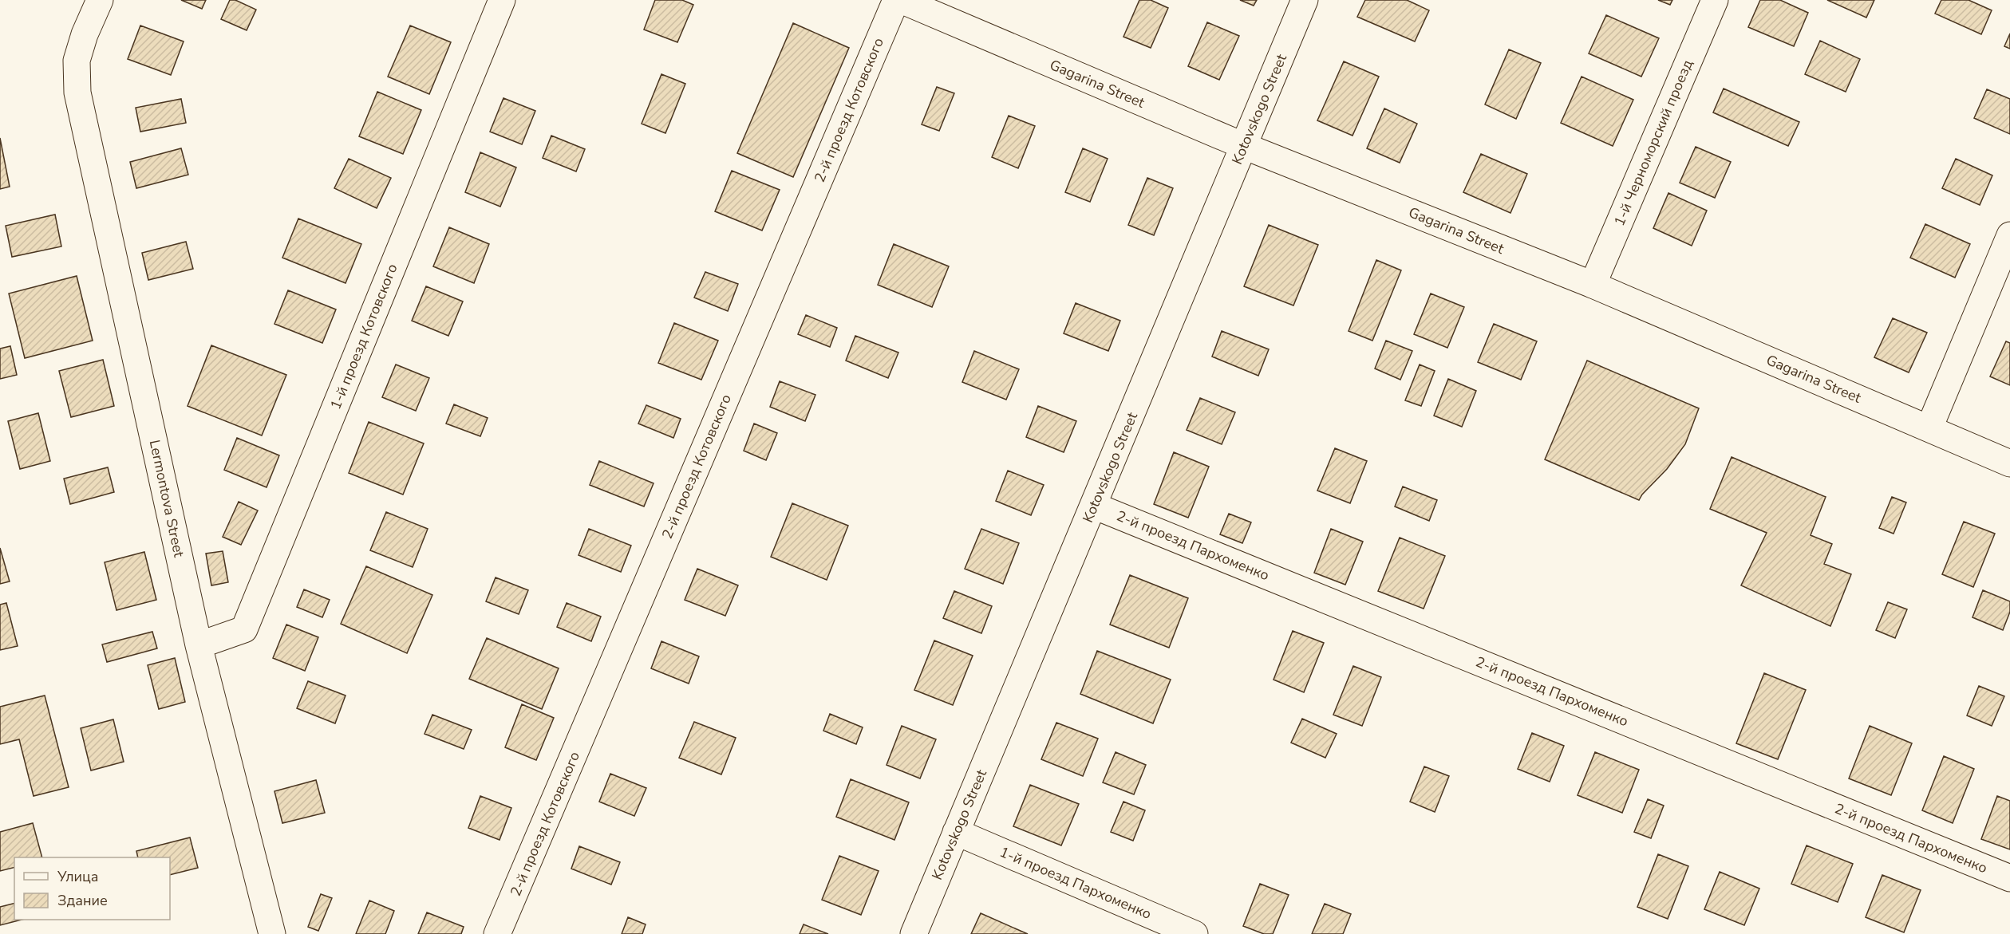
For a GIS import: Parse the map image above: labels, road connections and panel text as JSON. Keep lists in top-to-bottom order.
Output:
{
  "streets": {
    "street": [
      "Gagarina Street",
      "Kotovskogo Street",
      "2-й проезд Котовского",
      "1-й Черноморский проезд",
      "1-й проезд Котовского",
      "Lermontova Street",
      "2-й проезд Пархоменко",
      "1-й проезд Пархоменко"
    ]
  },
  "crossings": [
    ["Gagarina Street", "Kotovskogo Street"],
    ["Gagarina Street", "1-й Черноморский проезд"],
    ["Kotovskogo Street", "2-й проезд Пархоменко"],
    ["Kotovskogo Street", "1-й проезд Пархоменко"],
    ["1-й проезд Котовского", "Lermontova Street"]
  ],
  "legend": ["Улица", "Здание"]
}
